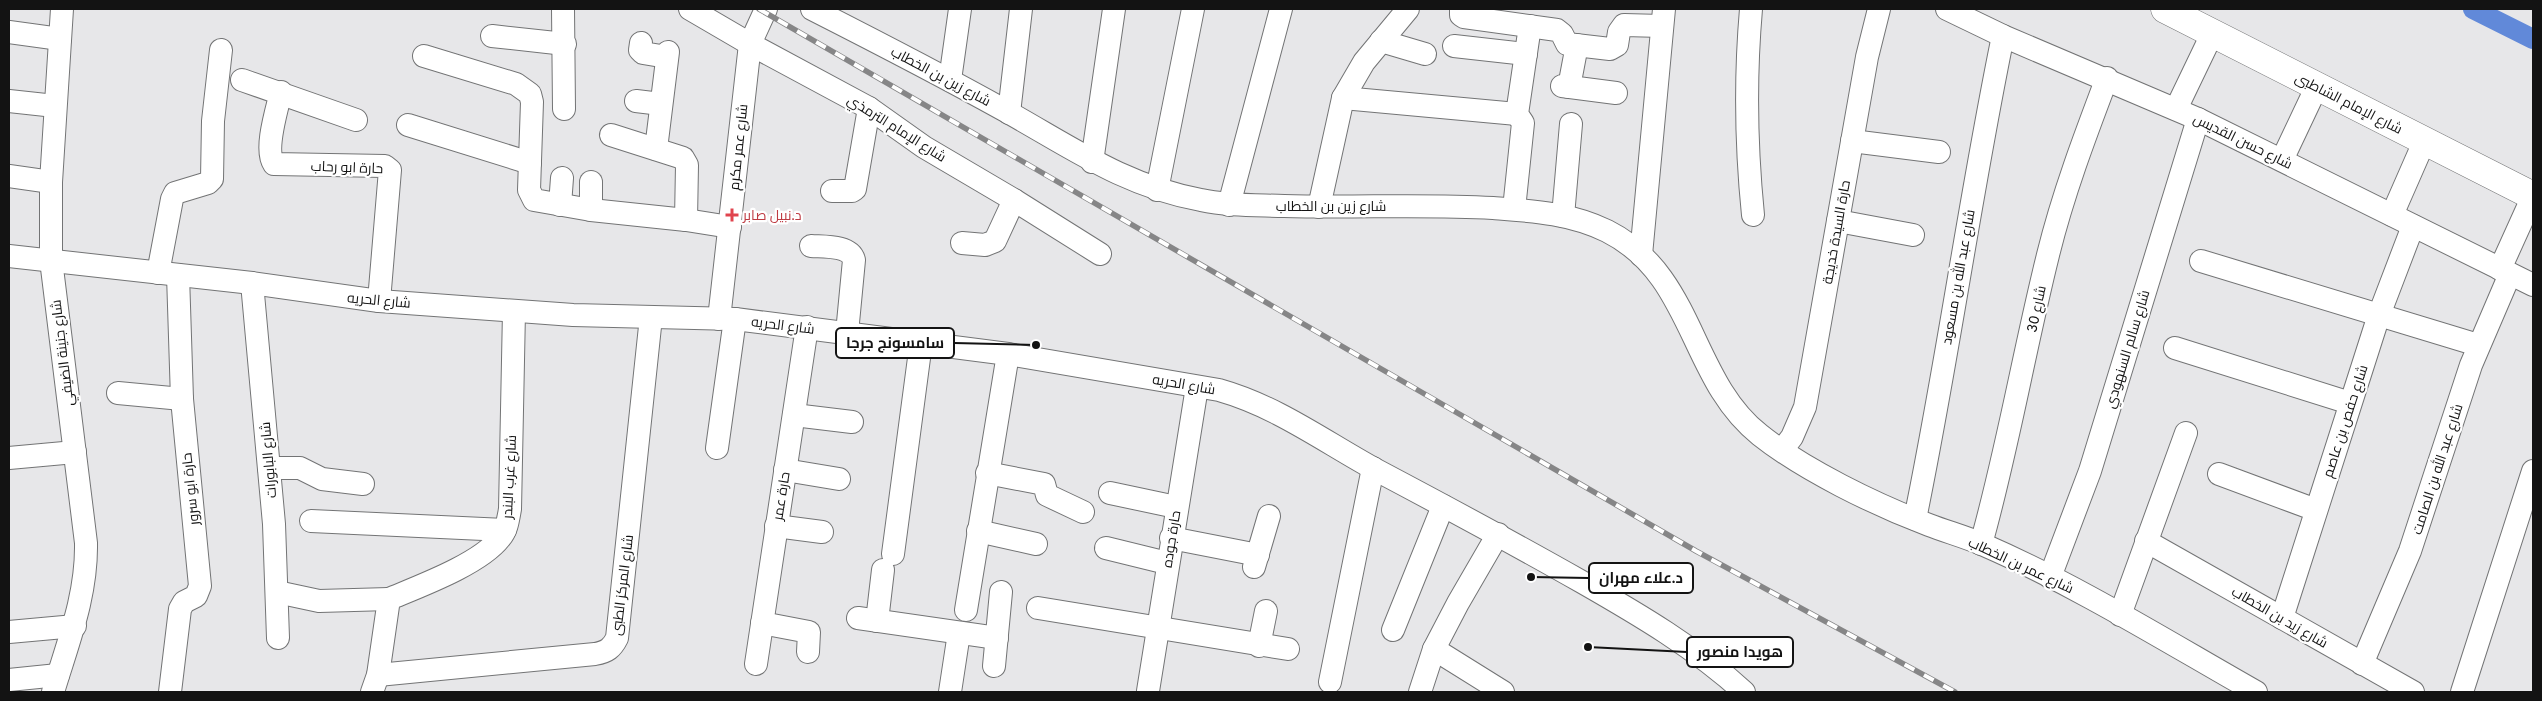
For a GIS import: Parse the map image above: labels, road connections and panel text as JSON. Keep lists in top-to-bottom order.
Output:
{
  "streets": {
    "main road": ["شارع الإمام الشاطبى"],
    "street": [
      "شارع زين بن الخطاب",
      "شارع الإمام الترمذي",
      "شارع حسن القديس",
      "شارع عمر مكرم",
      "حارة ابو رحاب",
      "حارة السيدة خديجة",
      "شارع عبد الله بن مسعود",
      "شارع الحريه",
      "شارع 30",
      "شارع سالم السنهودي",
      "شارع جنينة الضيفي",
      "شارع حفص بن عاصم",
      "شارع البابورات",
      "شارع عبد الله بن الصامت",
      "شارع غرب البندر",
      "حارة ابو سرور",
      "حارة عمر",
      "حارة جوده",
      "شارع عمر بن الخطاب",
      "شارع المركز الطبى",
      "شارع زيد بن الخطاب"
    ]
  },
  "crossings": [
    ["شارع زين بن الخطاب", "حارة السيدة خديجة"],
    ["شارع زين بن الخطاب", "شارع عمر بن الخطاب"],
    ["شارع الإمام الشاطبى", "شارع عبد الله بن الصامت"],
    ["شارع الإمام الترمذي", "شارع عمر مكرم"],
    ["شارع حسن القديس", "شارع عبد الله بن مسعود"],
    ["شارع حسن القديس", "شارع 30"],
    ["شارع حسن القديس", "شارع سالم السنهودي"],
    ["شارع حسن القديس", "شارع حفص بن عاصم"],
    ["شارع حسن القديس", "شارع عبد الله بن الصامت"],
    ["شارع عمر مكرم", "شارع الحريه"],
    ["حارة ابو رحاب", "شارع الحريه"],
    ["حارة السيدة خديجة", "شارع عمر بن الخطاب"],
    ["شارع عبد الله بن مسعود", "شارع عمر بن الخطاب"],
    ["شارع الحريه", "شارع جنينة الضيفي"],
    ["شارع الحريه", "شارع البابورات"],
    ["شارع الحريه", "شارع غرب البندر"],
    ["شارع الحريه", "حارة ابو سرور"],
    ["شارع الحريه", "حارة عمر"],
    ["شارع الحريه", "حارة جوده"],
    ["شارع الحريه", "شارع المركز الطبى"],
    ["شارع 30", "شارع عمر بن الخطاب"],
    ["شارع سالم السنهودي", "شارع عمر بن الخطاب"],
    ["شارع حفص بن عاصم", "شارع زيد بن الخطاب"],
    ["شارع عبد الله بن الصامت", "شارع زيد بن الخطاب"]
  ],
  "places": {
    "health": ["د.نبيل صابر"],
    "other": ["سامسونج جرجا", "د.علاء مهران", "هويدا منصور"]
  }
}
